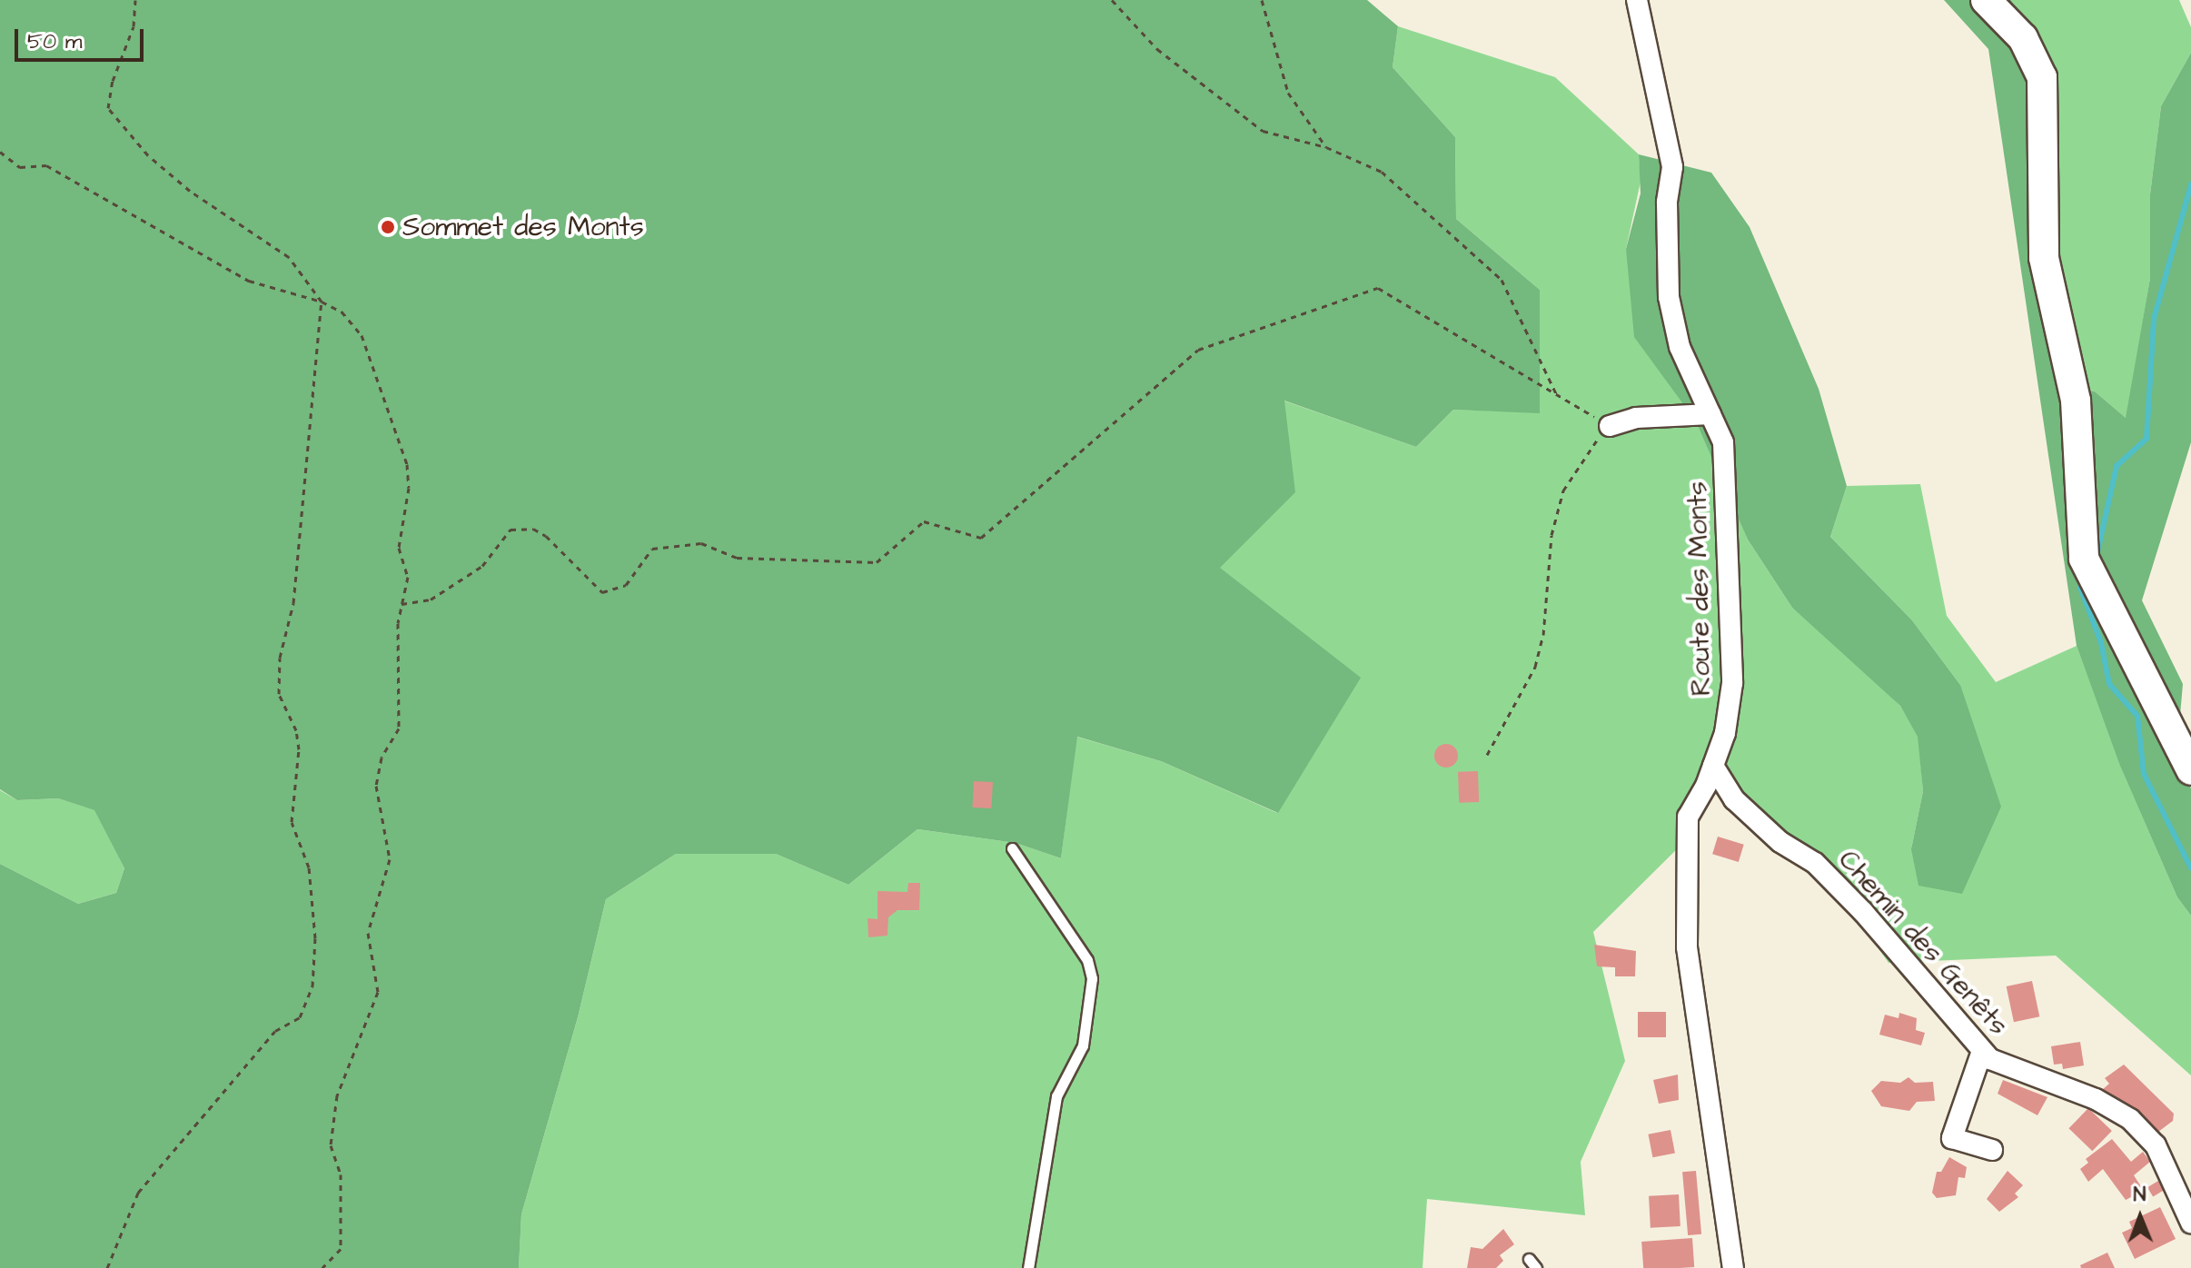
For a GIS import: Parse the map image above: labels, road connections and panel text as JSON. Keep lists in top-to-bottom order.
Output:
{
  "streets": {
    "street": ["Route des Monts", "Chemin des Genêts"]
  },
  "crossings": [
    ["Route des Monts", "Chemin des Genêts"]
  ],
  "places": ["Sommet des Monts"],
  "scale_bar": "50 m",
  "north": "top"
}
